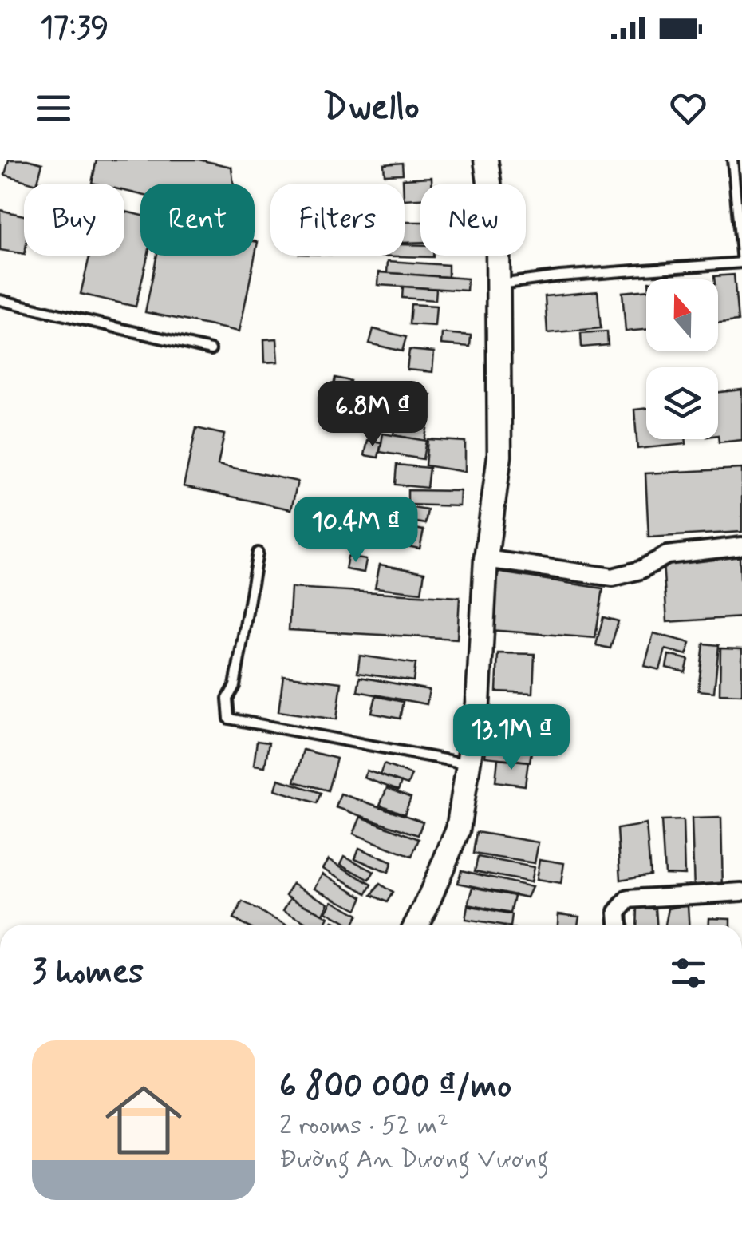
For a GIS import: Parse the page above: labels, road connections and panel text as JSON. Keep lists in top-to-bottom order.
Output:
{
  "north": "top",
  "page": {
    "status": "17:39",
    "header": "Dwello",
    "chip": [
      "Buy",
      "Rent",
      "Filters",
      "New"
    ],
    "price": ["6.8M ₫", "10.4M ₫", "13.1M ₫"],
    "heading": "3 homes",
    "list": [
      {
        "name": "6 800 000 ₫/mo",
        "note": "2 rooms · 52 m² · Đường An Dương Vương"
      }
    ]
  }
}
